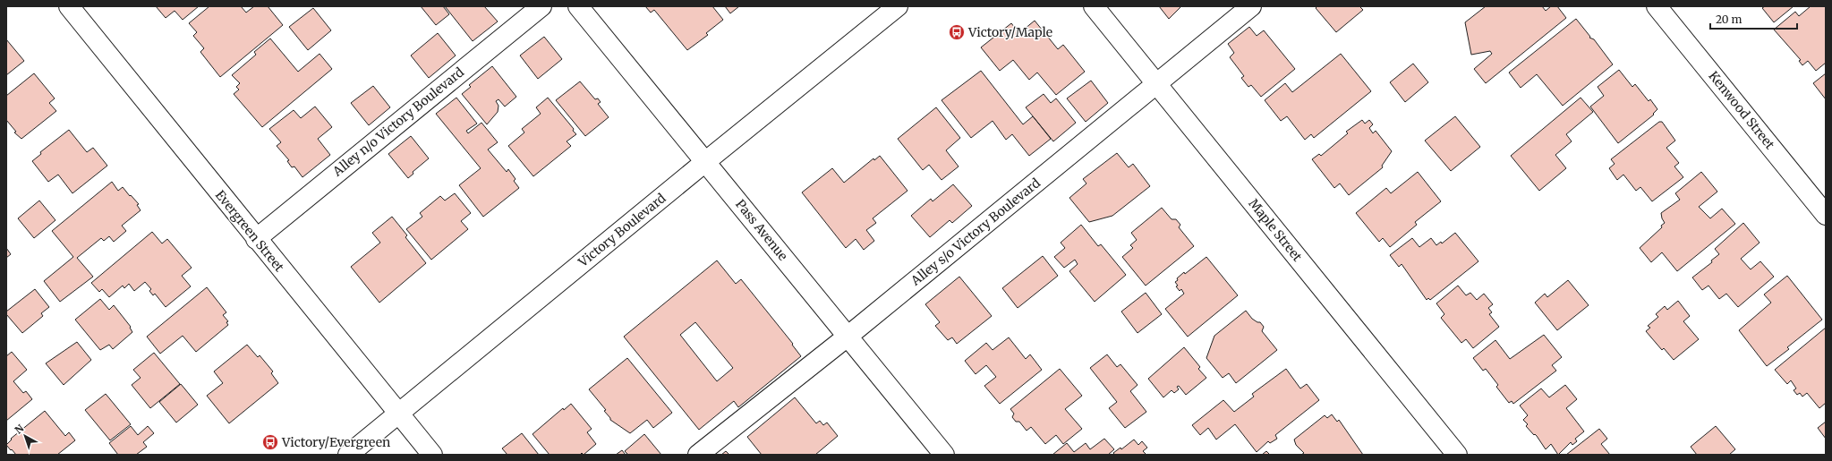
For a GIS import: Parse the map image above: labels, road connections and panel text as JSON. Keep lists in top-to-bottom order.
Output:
{
  "streets": {
    "street": [
      "Kenwood Street",
      "Alley n/o Victory Boulevard",
      "Victory Boulevard",
      "Pass Avenue",
      "Maple Street",
      "Evergreen Street",
      "Alley s/o Victory Boulevard"
    ]
  },
  "crossings": [
    ["Alley n/o Victory Boulevard", "Evergreen Street"],
    ["Victory Boulevard", "Pass Avenue"],
    ["Victory Boulevard", "Evergreen Street"],
    ["Pass Avenue", "Alley s/o Victory Boulevard"],
    ["Maple Street", "Alley s/o Victory Boulevard"]
  ],
  "places": {
    "bus stop": ["Victory/Maple", "Victory/Evergreen"]
  },
  "scale_bar": "20 m",
  "north": "top left"
}
